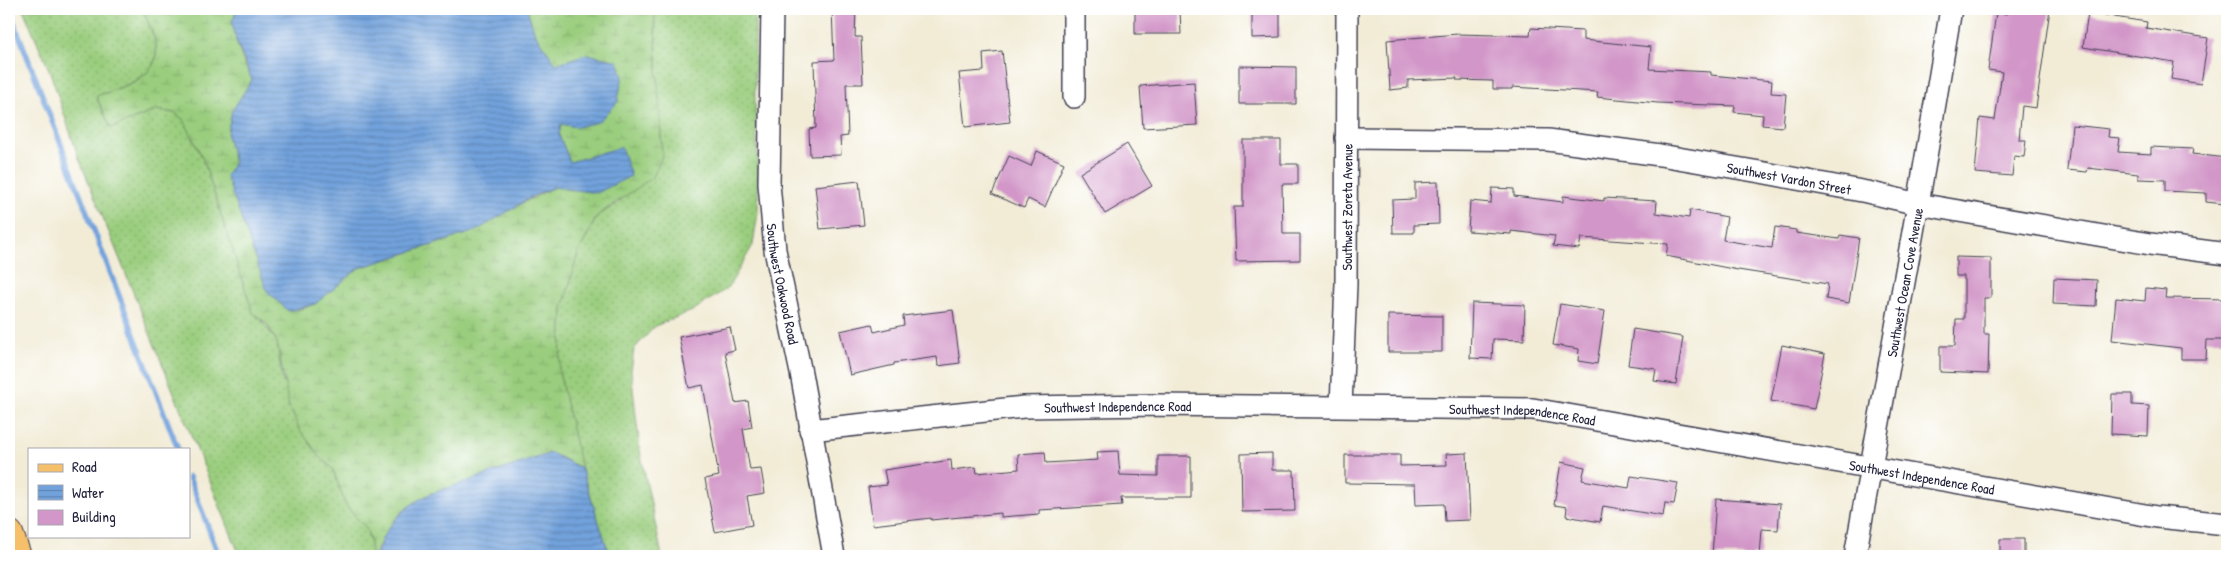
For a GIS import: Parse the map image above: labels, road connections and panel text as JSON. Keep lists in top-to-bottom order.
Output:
{
  "streets": {
    "street": [
      "Southwest Vardon Street",
      "Southwest Zoreta Avenue",
      "Southwest Ocean Cove Avenue",
      "Southwest Oakwood Road",
      "Southwest Independence Road"
    ]
  },
  "crossings": [
    ["Southwest Vardon Street", "Southwest Zoreta Avenue"],
    ["Southwest Vardon Street", "Southwest Ocean Cove Avenue"],
    ["Southwest Zoreta Avenue", "Southwest Independence Road"],
    ["Southwest Ocean Cove Avenue", "Southwest Independence Road"],
    ["Southwest Oakwood Road", "Southwest Independence Road"]
  ],
  "legend": ["Road", "Water", "Building"]
}
